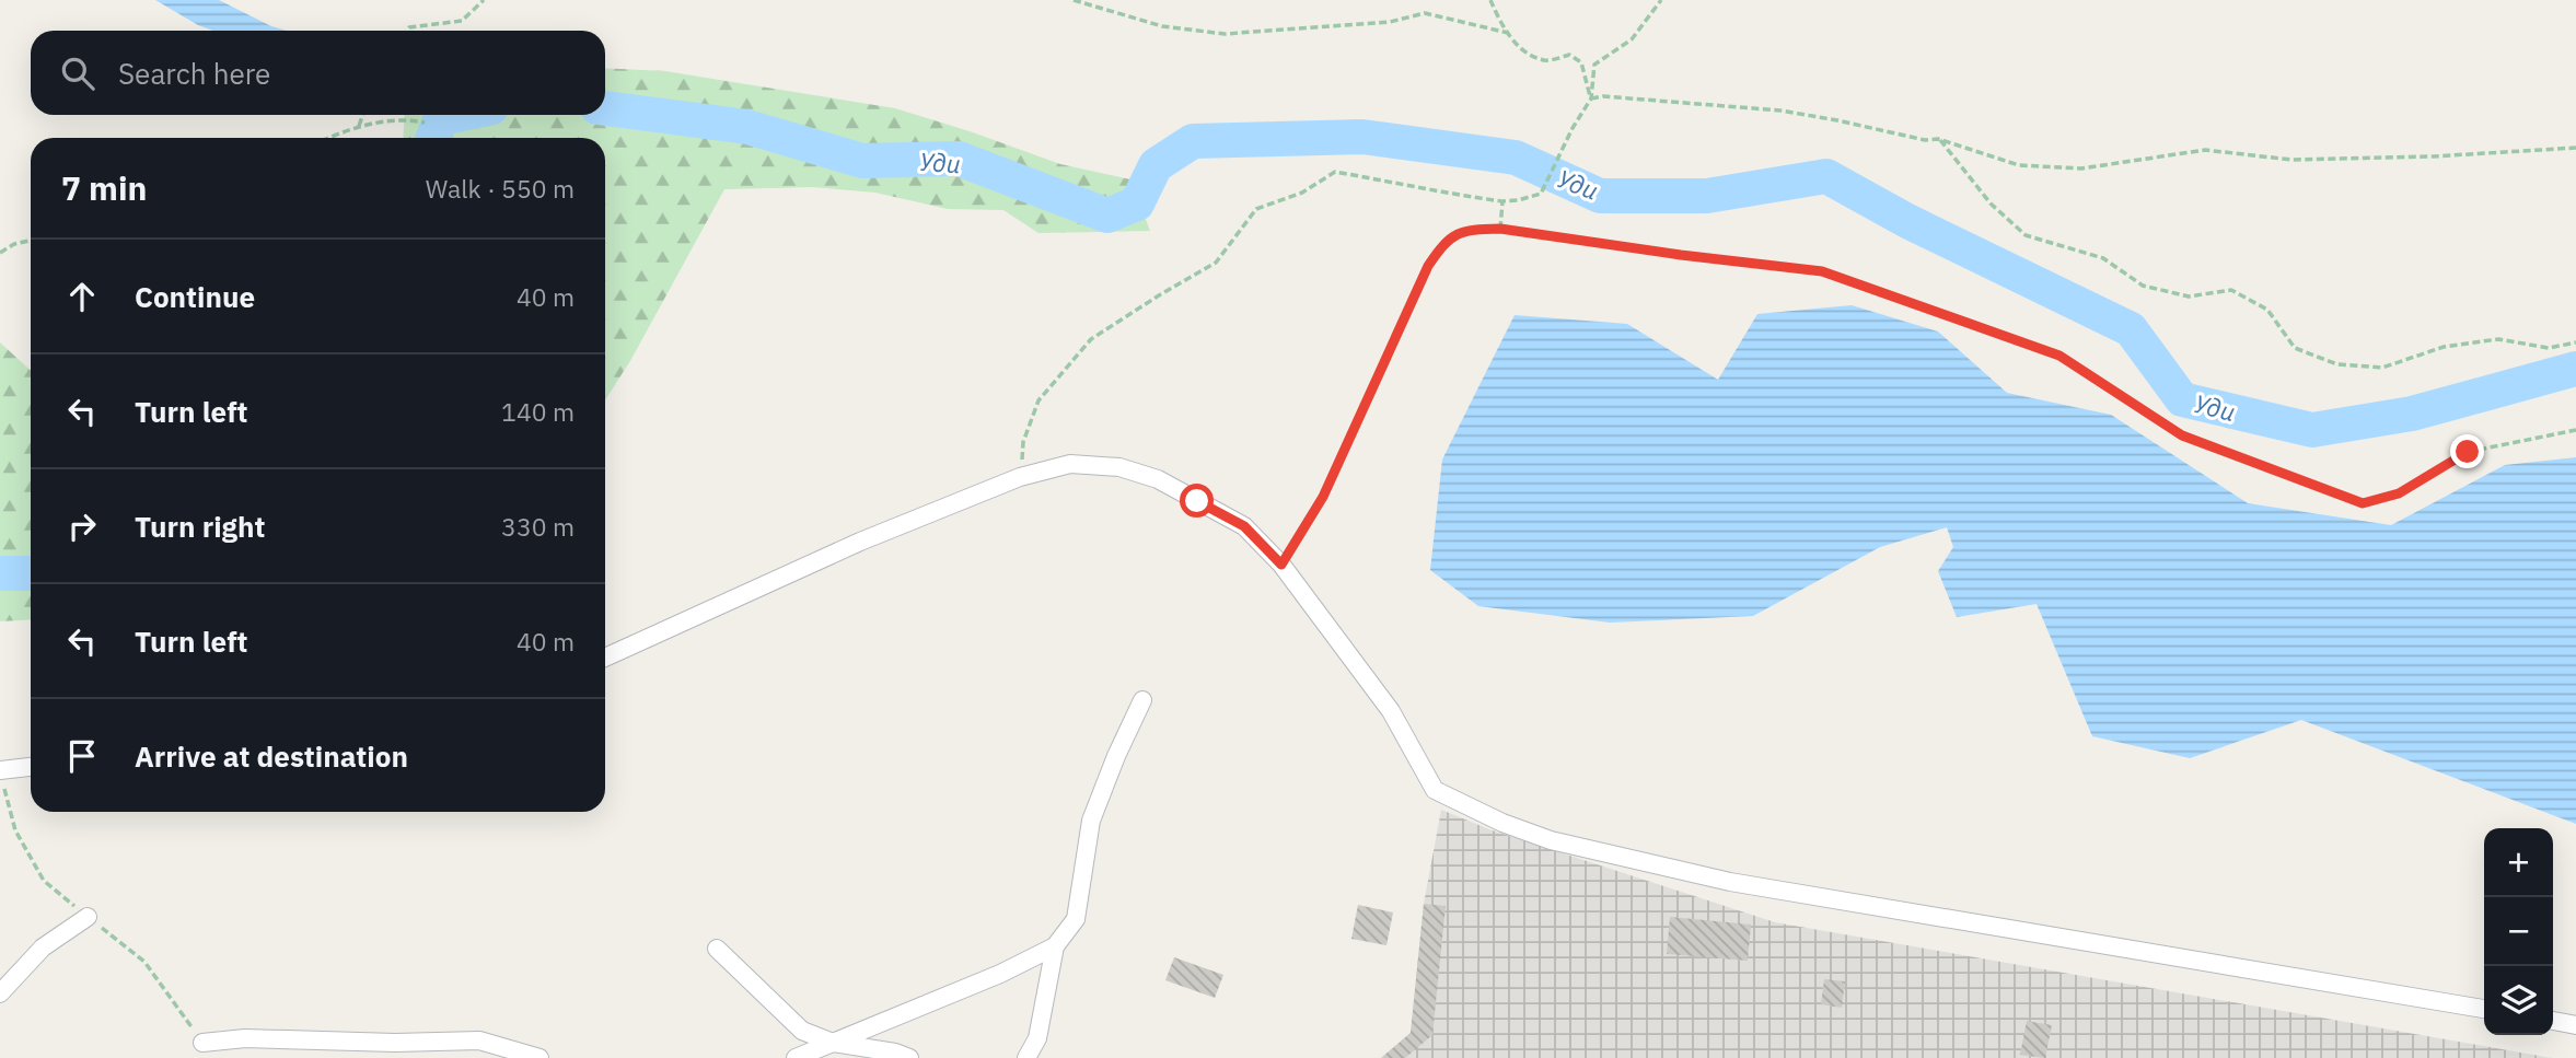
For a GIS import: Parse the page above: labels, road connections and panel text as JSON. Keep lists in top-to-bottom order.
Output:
{
  "water": ["Уди"],
  "page": {
    "search": "Search here",
    "heading": ["7 min", "Walk · 550 m"],
    "list": [
      ["Continue", "40 m"],
      ["Turn left", "140 m"],
      ["Turn right", "330 m"],
      ["Turn left", "40 m"],
      "Arrive at destination"
    ],
    "map_buttons": ["+", "−"]
  }
}
